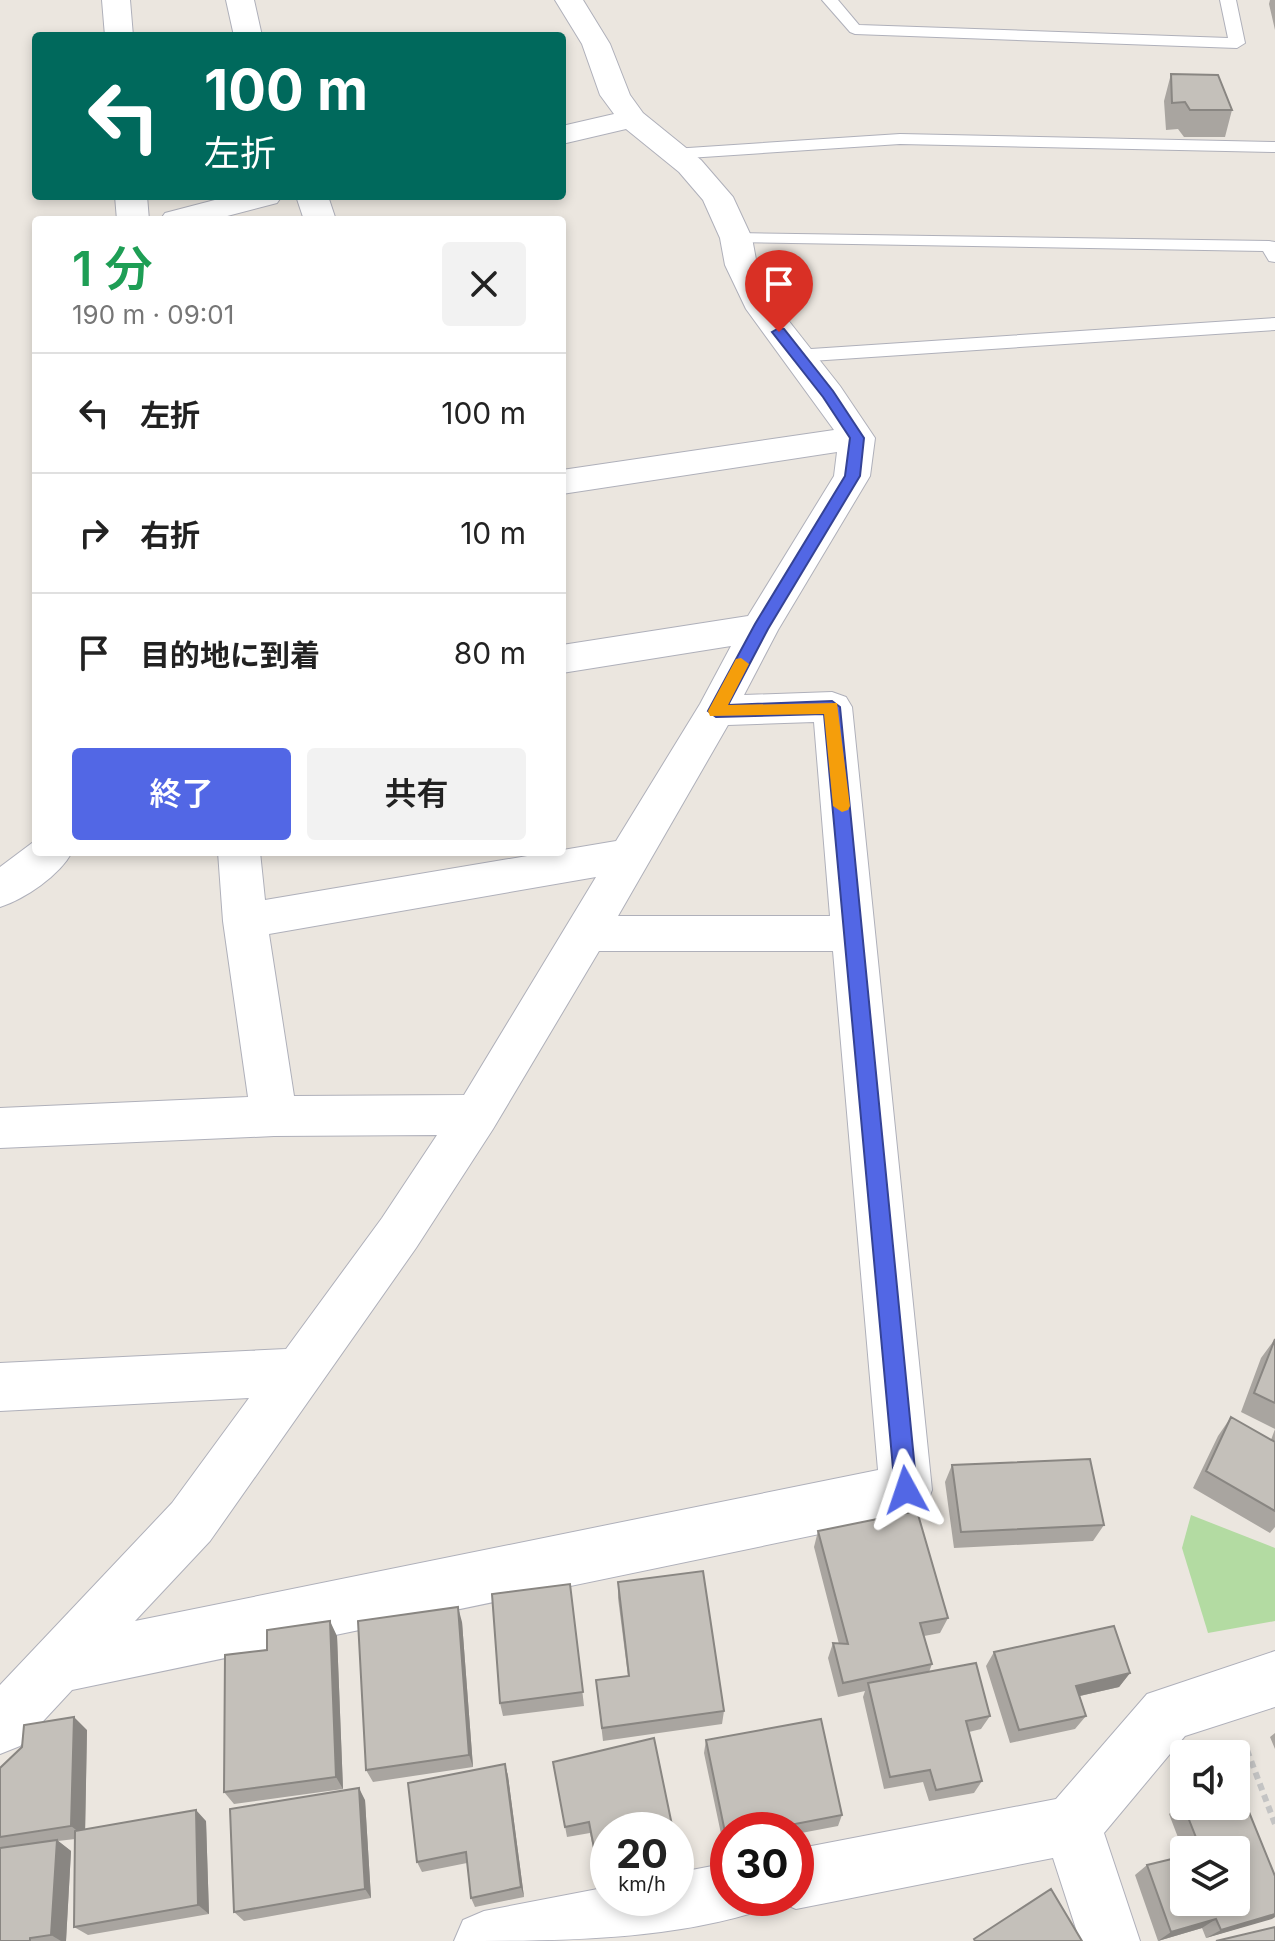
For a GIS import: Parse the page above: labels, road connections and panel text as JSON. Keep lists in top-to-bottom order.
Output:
{
  "page": {
    "turn": ["100 m", "左折"],
    "heading": ["1 分", "190 m · 09:01"],
    "list": [
      {
        "name": "左折",
        "value": "100 m"
      },
      {
        "name": "右折",
        "value": "10 m"
      },
      {
        "name": "目的地に到着",
        "value": "80 m"
      }
    ],
    "buttons": ["終了", "共有"],
    "speed": "20 km/h",
    "limit": "30"
  }
}
